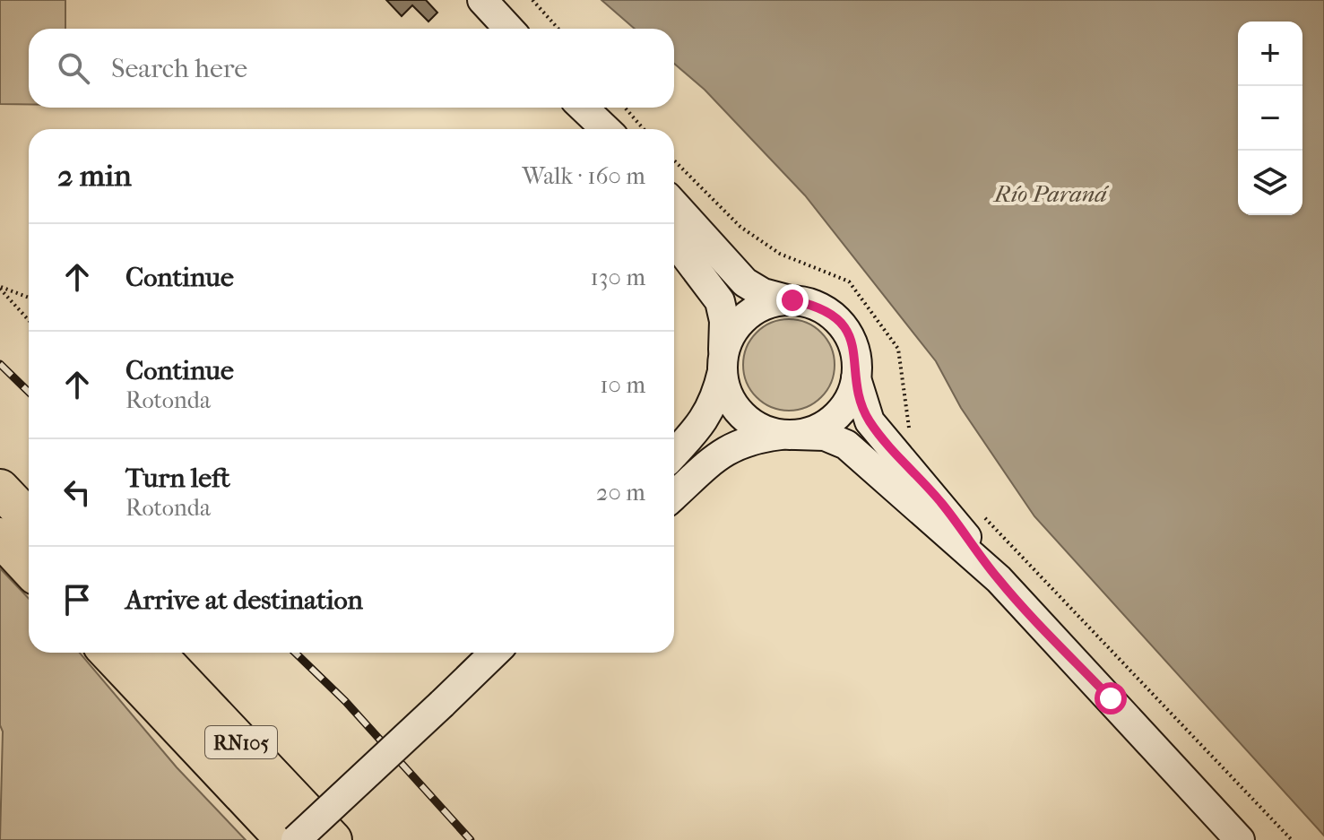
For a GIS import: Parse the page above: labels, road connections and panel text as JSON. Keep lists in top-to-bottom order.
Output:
{
  "streets": {
    "highway": ["RN105"]
  },
  "water": ["Río Paraná"],
  "page": {
    "map_buttons": ["+", "−"],
    "search": "Search here",
    "heading": ["2 min", "Walk · 160 m"],
    "list": [
      ["Continue", "130 m"],
      ["Continue", "Rotonda", "10 m"],
      ["Turn left", "Rotonda", "20 m"],
      "Arrive at destination"
    ]
  }
}
